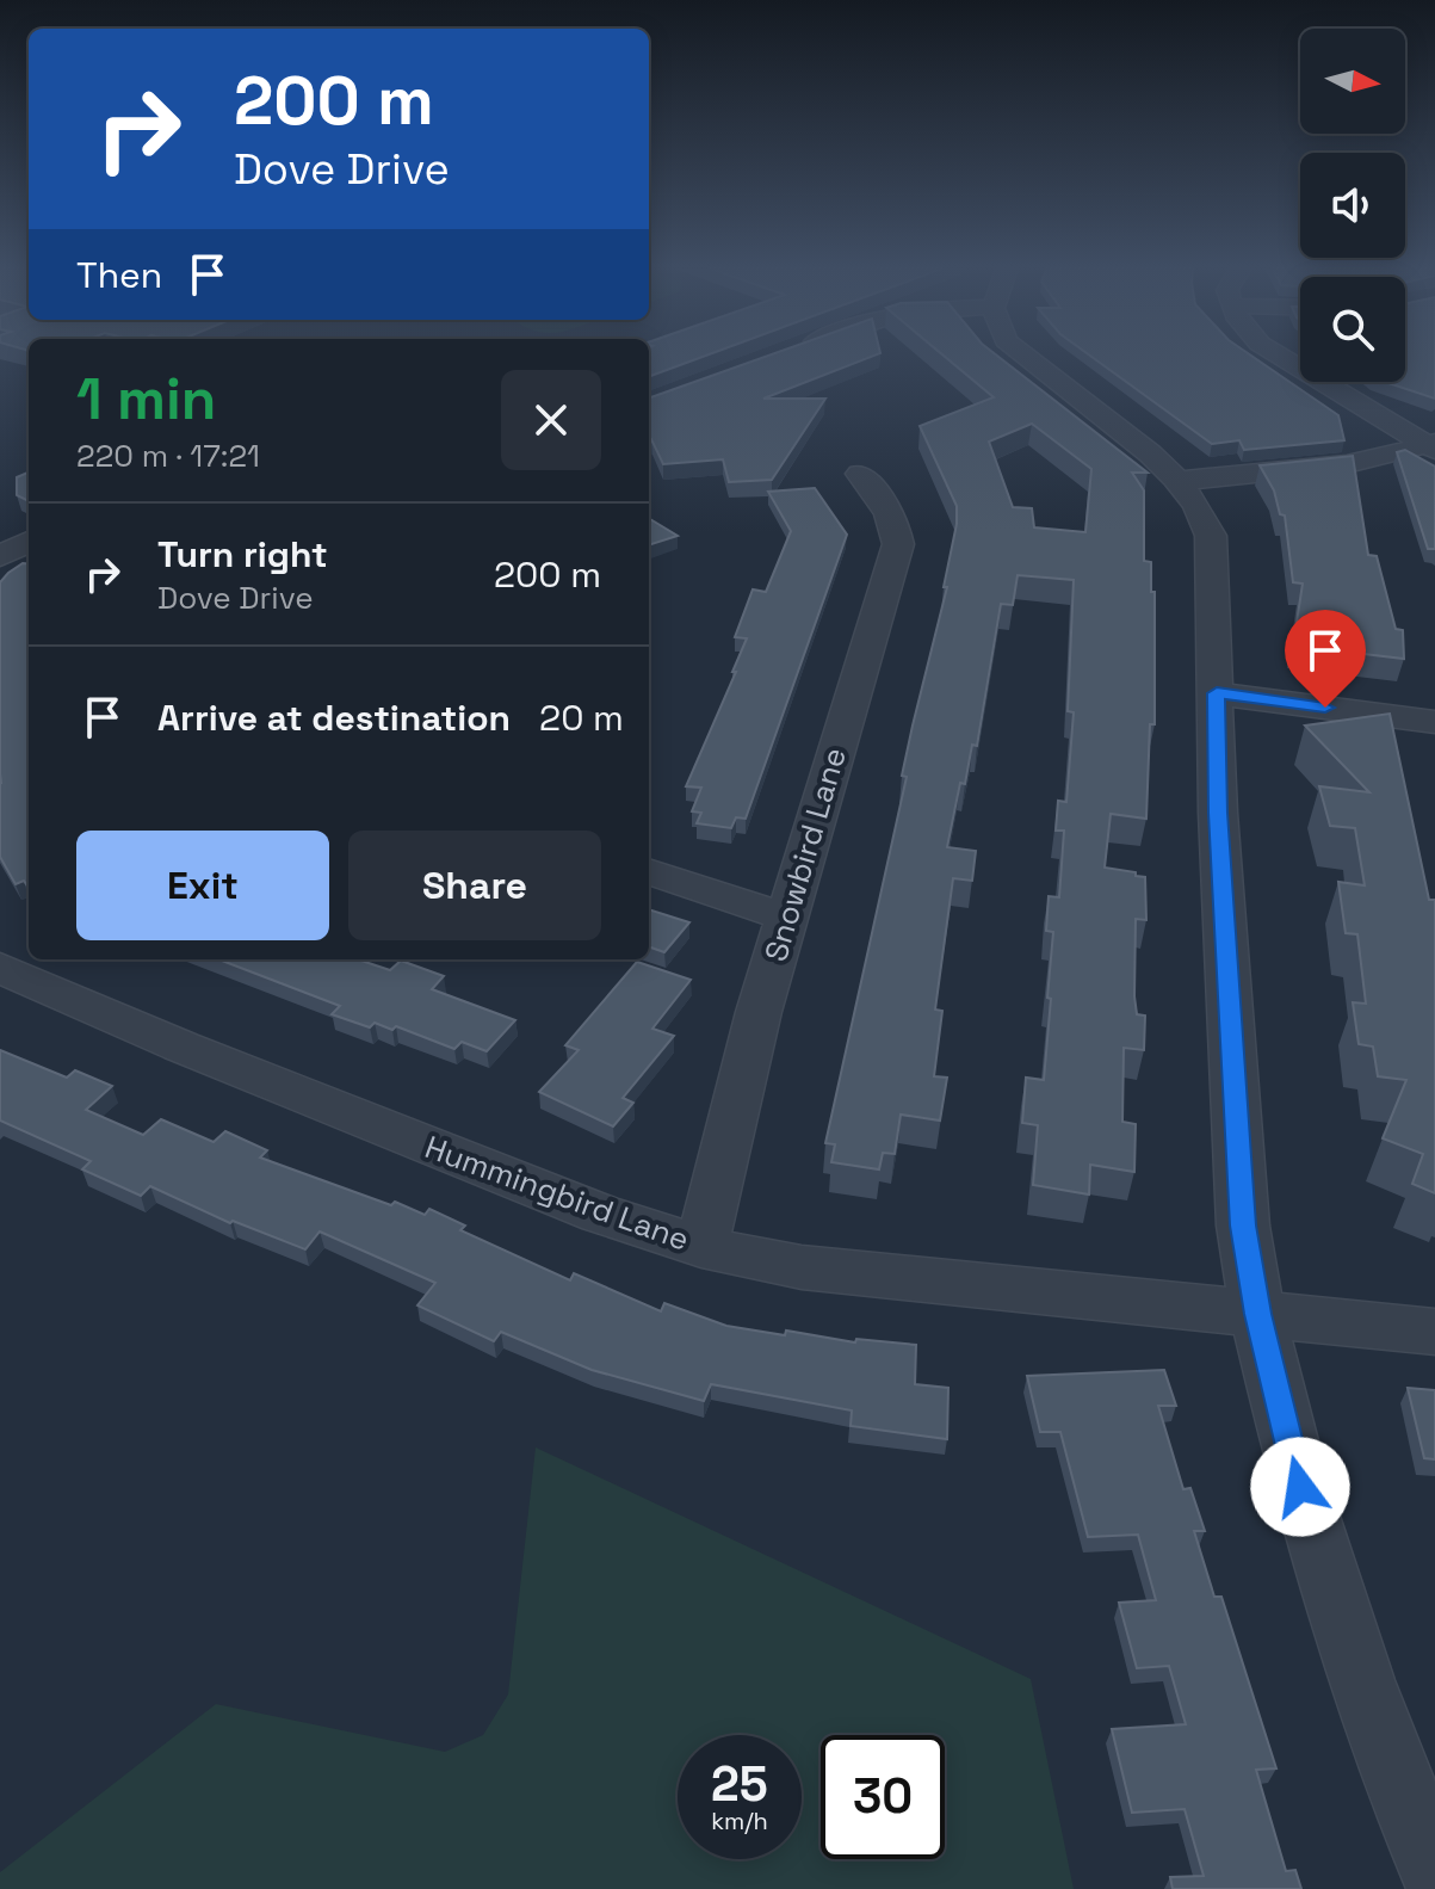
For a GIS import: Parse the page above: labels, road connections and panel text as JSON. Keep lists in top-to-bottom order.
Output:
{
  "streets": {
    "street": ["Snowbird Lane", "Hummingbird Lane"]
  },
  "crossings": [
    ["Snowbird Lane", "Hummingbird Lane"]
  ],
  "north": "right",
  "page": {
    "turn": ["200 m", "Dove Drive"],
    "then": "Then",
    "heading": ["1 min", "220 m · 17:21"],
    "list": [
      {
        "name": "Turn right",
        "note": "Dove Drive",
        "value": "200 m"
      },
      {
        "name": "Arrive at destination",
        "value": "20 m"
      }
    ],
    "buttons": ["Exit", "Share"],
    "speed": "25 km/h",
    "limit": "30"
  }
}
